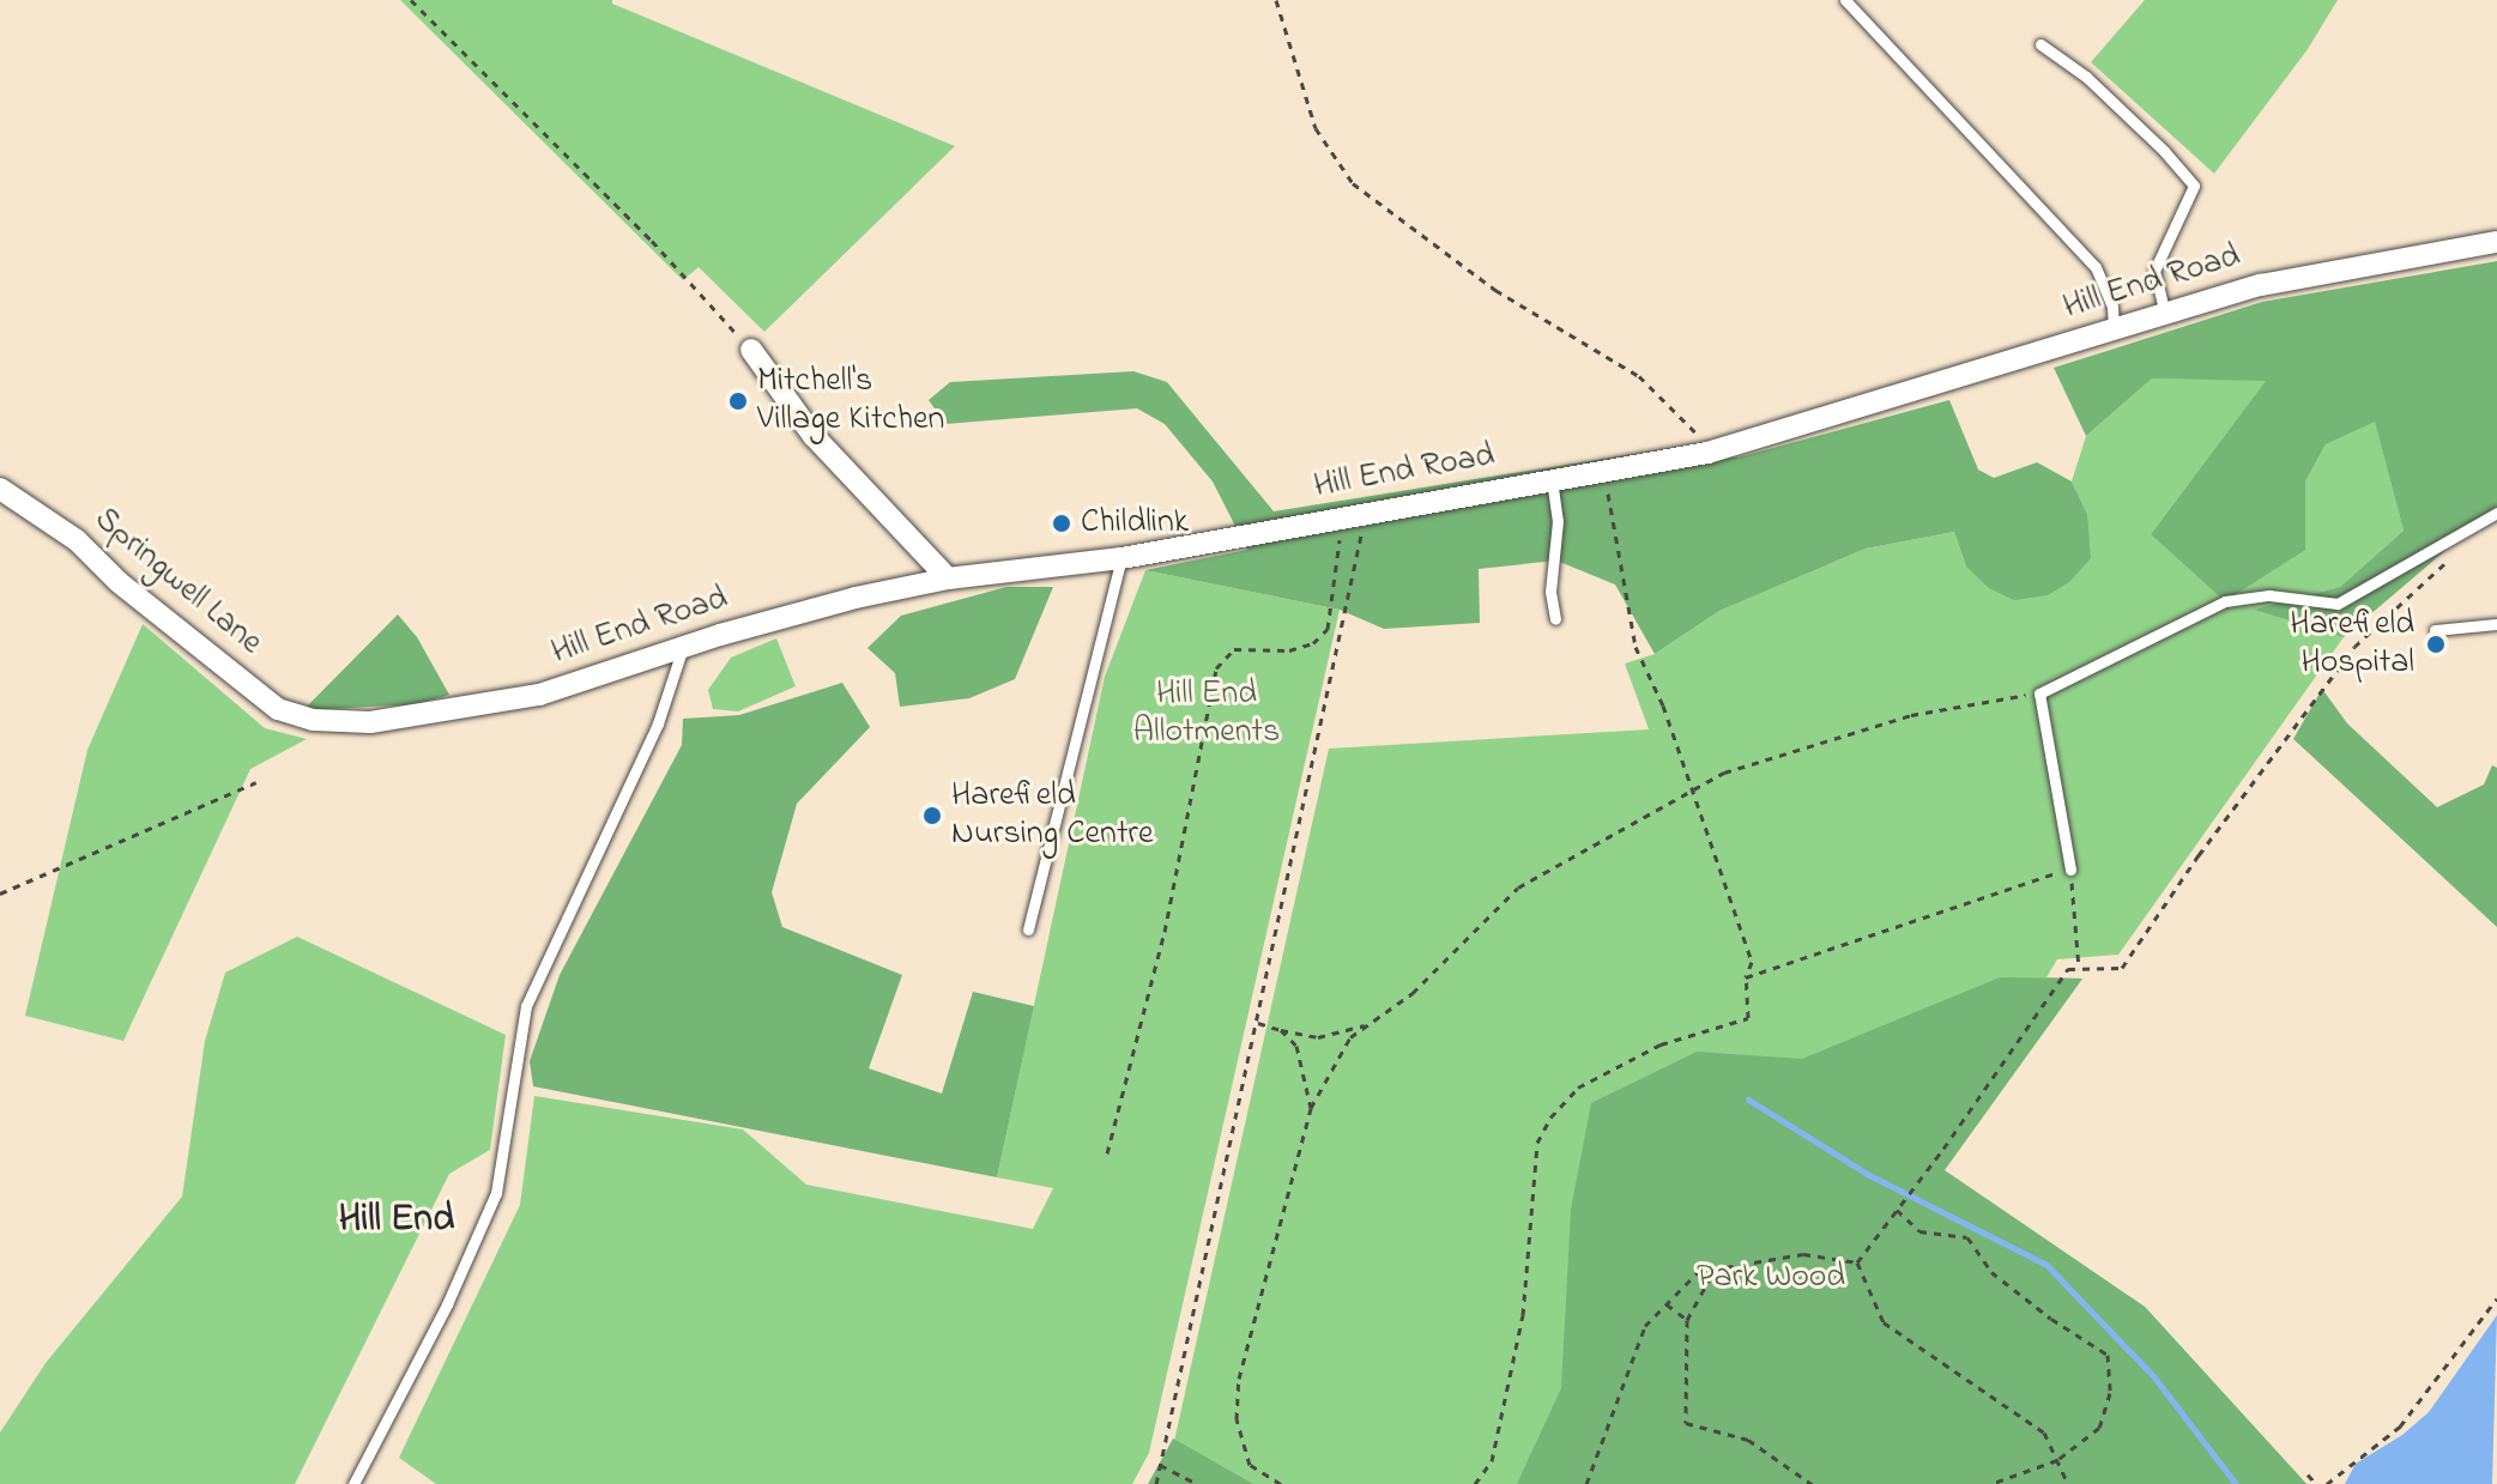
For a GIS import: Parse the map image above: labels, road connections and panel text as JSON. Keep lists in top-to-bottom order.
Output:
{
  "streets": {
    "street": ["Hill End Road", "Springwell Lane"]
  },
  "crossings": [
    ["Hill End Road", "Springwell Lane"]
  ],
  "districts": ["Hill End"],
  "parks": ["Hill End Allotments", "Park Wood"],
  "places": [
    "Mitchell's Village Kitchen",
    "Childlink",
    "Harefield Hospital",
    "Harefield Nursing Centre"
  ]
}
